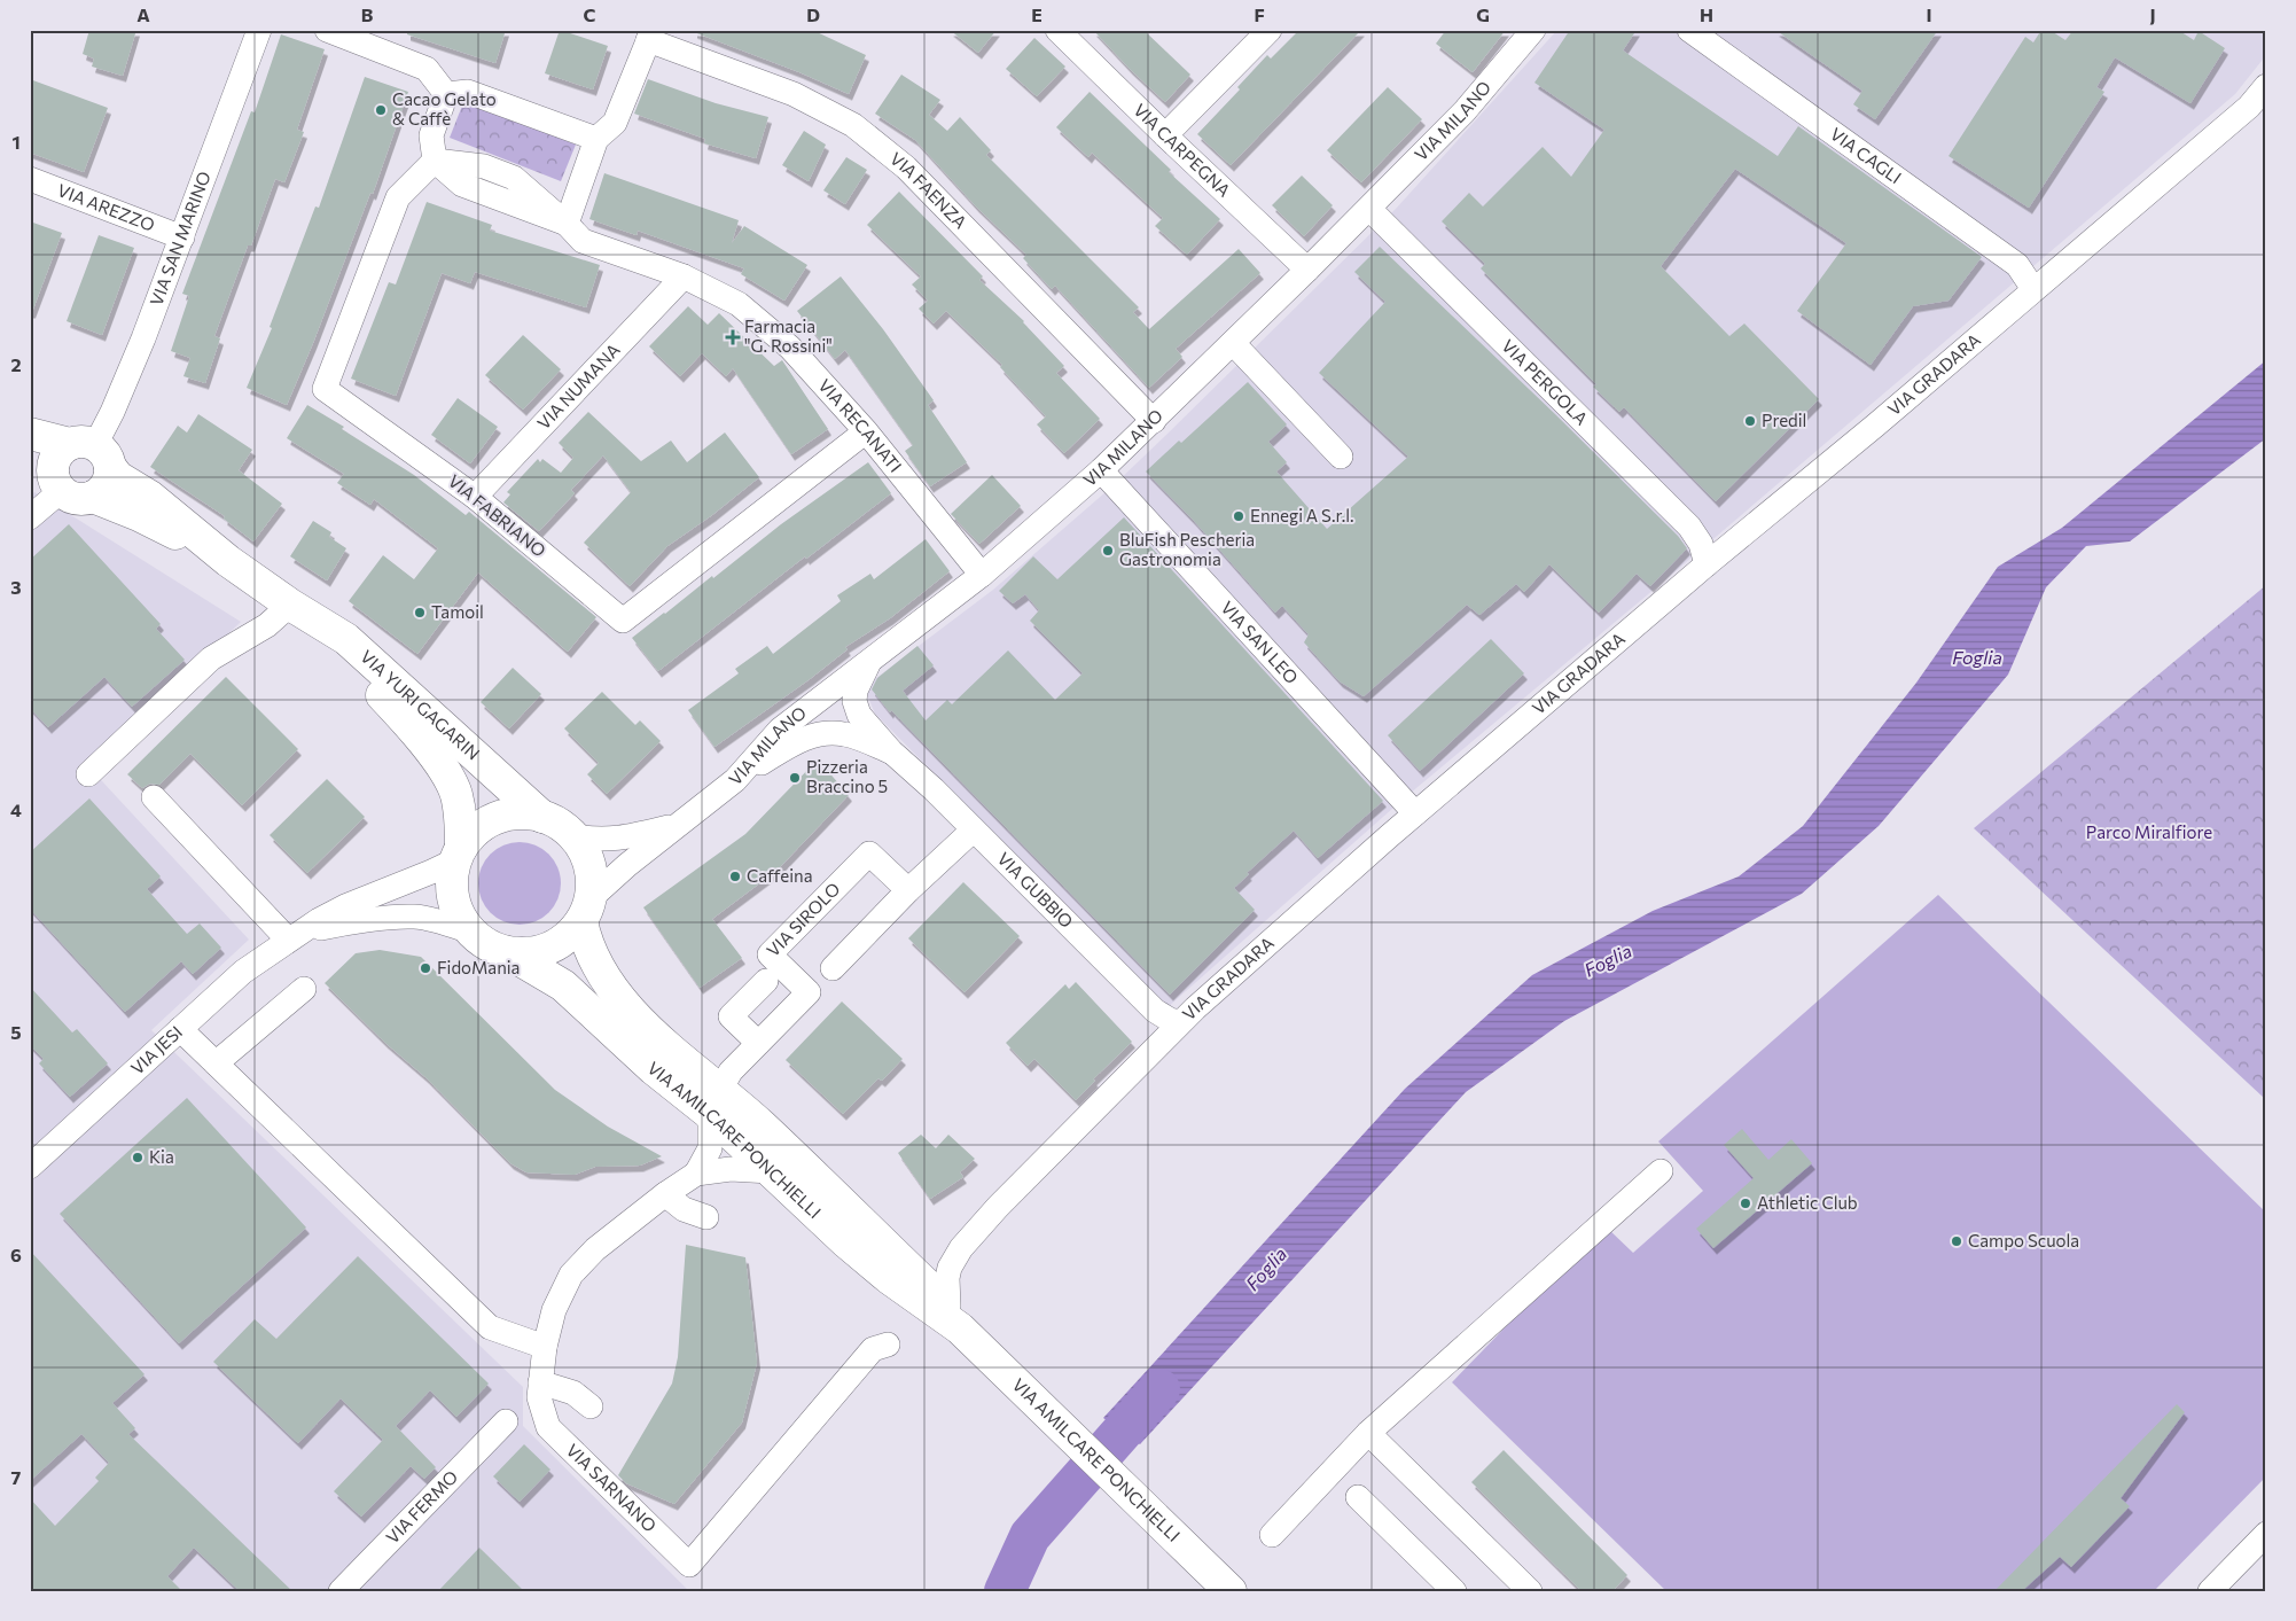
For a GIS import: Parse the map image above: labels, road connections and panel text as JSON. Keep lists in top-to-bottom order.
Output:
{
  "streets": {
    "main road": ["VIA YURI GAGARIN", "VIA AMILCARE PONCHIELLI"],
    "street": [
      "VIA MILANO",
      "VIA CARPEGNA",
      "VIA CAGLI",
      "VIA FAENZA",
      "VIA AREZZO",
      "VIA SAN MARINO",
      "VIA GRADARA",
      "VIA PERGOLA",
      "VIA NUMANA",
      "VIA RECANATI",
      "VIA FABRIANO",
      "VIA SAN LEO",
      "VIA GUBBIO",
      "VIA SIROLO",
      "VIA JESI",
      "VIA SARNANO",
      "VIA FERMO"
    ]
  },
  "crossings": [
    ["VIA MILANO", "VIA CARPEGNA"],
    ["VIA MILANO", "VIA FAENZA"],
    ["VIA MILANO", "VIA PERGOLA"],
    ["VIA MILANO", "VIA RECANATI"],
    ["VIA MILANO", "VIA SAN LEO"],
    ["VIA MILANO", "VIA YURI GAGARIN"],
    ["VIA MILANO", "VIA GUBBIO"],
    ["VIA MILANO", "VIA JESI"],
    ["VIA MILANO", "VIA AMILCARE PONCHIELLI"],
    ["VIA CAGLI", "VIA GRADARA"],
    ["VIA AREZZO", "VIA SAN MARINO"],
    ["VIA SAN MARINO", "VIA YURI GAGARIN"],
    ["VIA GRADARA", "VIA PERGOLA"],
    ["VIA GRADARA", "VIA SAN LEO"],
    ["VIA GRADARA", "VIA GUBBIO"],
    ["VIA GRADARA", "VIA AMILCARE PONCHIELLI"],
    ["VIA NUMANA", "VIA RECANATI"],
    ["VIA NUMANA", "VIA FABRIANO"],
    ["VIA RECANATI", "VIA FABRIANO"],
    ["VIA YURI GAGARIN", "VIA JESI"],
    ["VIA YURI GAGARIN", "VIA AMILCARE PONCHIELLI"],
    ["VIA SIROLO", "VIA AMILCARE PONCHIELLI"],
    ["VIA SIROLO", "VIA SARNANO"],
    ["VIA JESI", "VIA AMILCARE PONCHIELLI"],
    ["VIA AMILCARE PONCHIELLI", "VIA SARNANO"]
  ],
  "water": ["Foglia"],
  "parks": ["Parco Miralfiore"],
  "places": {
    "other": [
      "Cacao Gelato & Caffè",
      "Predil",
      "Ennegi A S.r.l.",
      "BluFish Pescheria Gastronomia",
      "Tamoil",
      "Pizzeria Braccino 5",
      "Caffeina",
      "FidoMania",
      "Kia",
      "Athletic Club",
      "Campo Scuola"
    ],
    "health": ["Farmacia \"G. Rossini\""]
  },
  "grid": {
    "columns": [
      "A",
      "B",
      "C",
      "D",
      "E",
      "F",
      "G",
      "H",
      "I",
      "J"
    ],
    "rows": [
      "1",
      "2",
      "3",
      "4",
      "5",
      "6",
      "7"
    ]
  }
}
